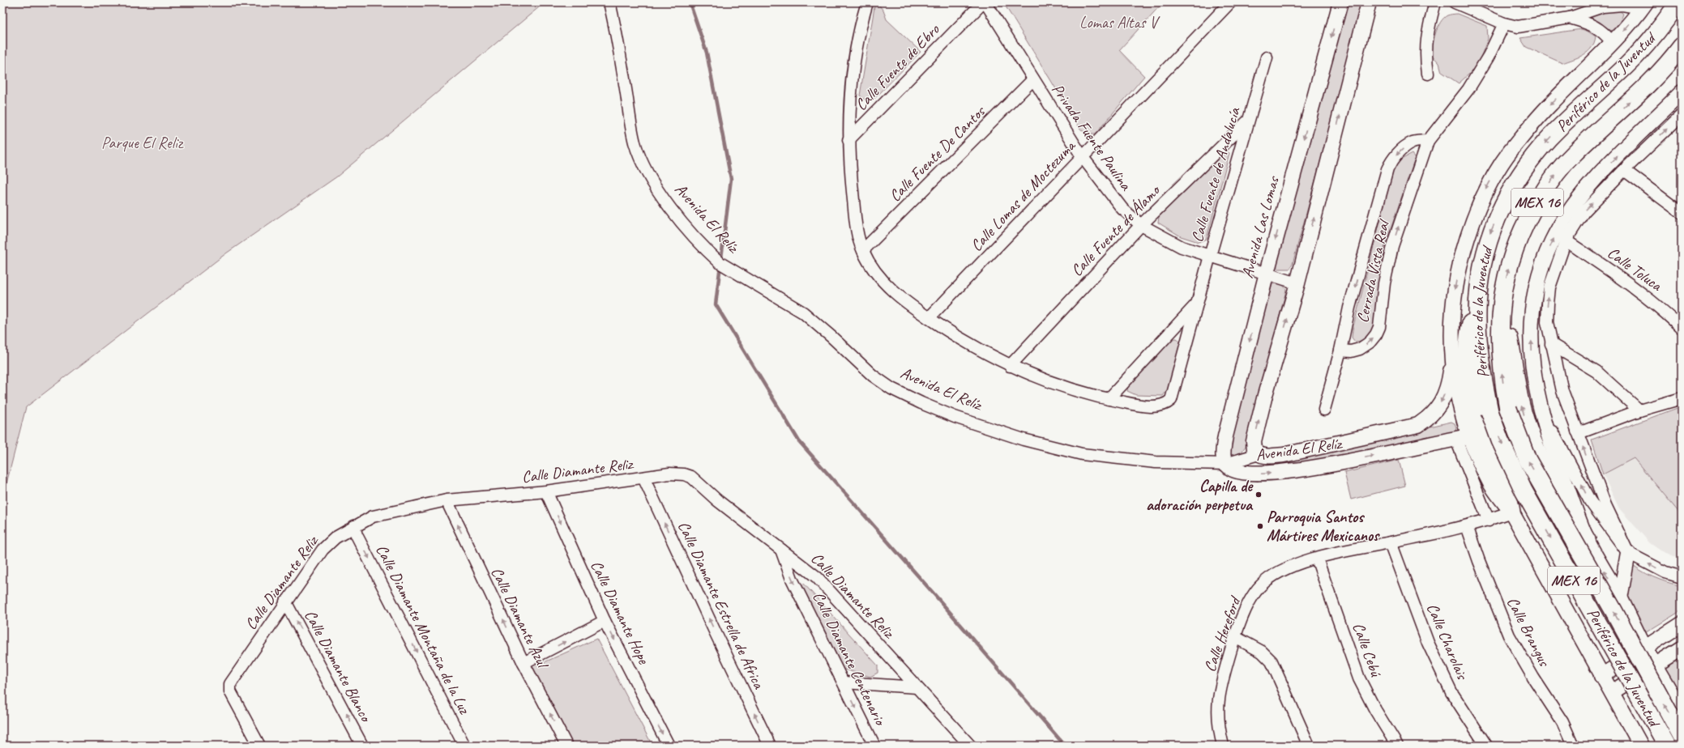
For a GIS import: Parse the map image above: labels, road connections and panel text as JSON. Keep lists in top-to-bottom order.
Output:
{
  "streets": {
    "highway": ["Periférico de la Juventud", "MEX 16"],
    "main road": ["Avenida El Relíz", "Avenida Las Lomas"],
    "street": [
      "Calle Fuente de Ebro",
      "Privada Fuente Paulina",
      "Calle Fuente De Cantos",
      "Calle Fuente de Andalucía",
      "Calle Lomas de Moctezuma",
      "Calle Fuente de Álamo",
      "Calle Toluca",
      "Cerrada Vista Real",
      "Calle Diamante Reliz",
      "Calle Diamante Estrella de Africa",
      "Calle Diamante Hope",
      "Calle Diamante Azul",
      "Calle Diamante Montaña de la Luz",
      "Calle Brangus",
      "Calle Hereford",
      "Calle Charolais",
      "Calle Cebú",
      "Calle Diamante Centenario",
      "Calle Diamante Blanco"
    ]
  },
  "crossings": [
    ["Calle Fuente de Ebro", "Calle Fuente de Andalucía"],
    ["Privada Fuente Paulina", "Calle Fuente De Cantos"],
    ["Privada Fuente Paulina", "Calle Fuente de Andalucía"],
    ["Privada Fuente Paulina", "Calle Lomas de Moctezuma"],
    ["Privada Fuente Paulina", "Avenida Las Lomas"],
    ["Privada Fuente Paulina", "Calle Fuente de Álamo"],
    ["Calle Fuente De Cantos", "Calle Fuente de Andalucía"],
    ["Calle Fuente de Andalucía", "Calle Lomas de Moctezuma"],
    ["Calle Fuente de Andalucía", "Calle Fuente de Álamo"],
    ["Avenida El Relíz", "Avenida Las Lomas"],
    ["Calle Diamante Reliz", "Calle Diamante Estrella de Africa"],
    ["Calle Diamante Reliz", "Calle Diamante Hope"],
    ["Calle Diamante Reliz", "Calle Diamante Azul"],
    ["Calle Diamante Reliz", "Calle Diamante Montaña de la Luz"],
    ["Calle Diamante Reliz", "Calle Diamante Centenario"],
    ["Calle Diamante Reliz", "Calle Diamante Blanco"],
    ["Calle Brangus", "Calle Hereford"],
    ["Calle Hereford", "Calle Charolais"],
    ["Calle Hereford", "Calle Cebú"]
  ],
  "one_way": [
    "Calle Diamante Estrella de Africa",
    "Calle Diamante Hope",
    "Calle Diamante Azul",
    "Calle Diamante Montaña de la Luz",
    "Calle Diamante Centenario",
    "Calle Diamante Blanco"
  ],
  "parks": ["Lomas Altas V", "Parque El Reliz"],
  "places": ["Capilla de adoración perpetua", "Parroquia Santos Mártires Mexicanos"]
}
